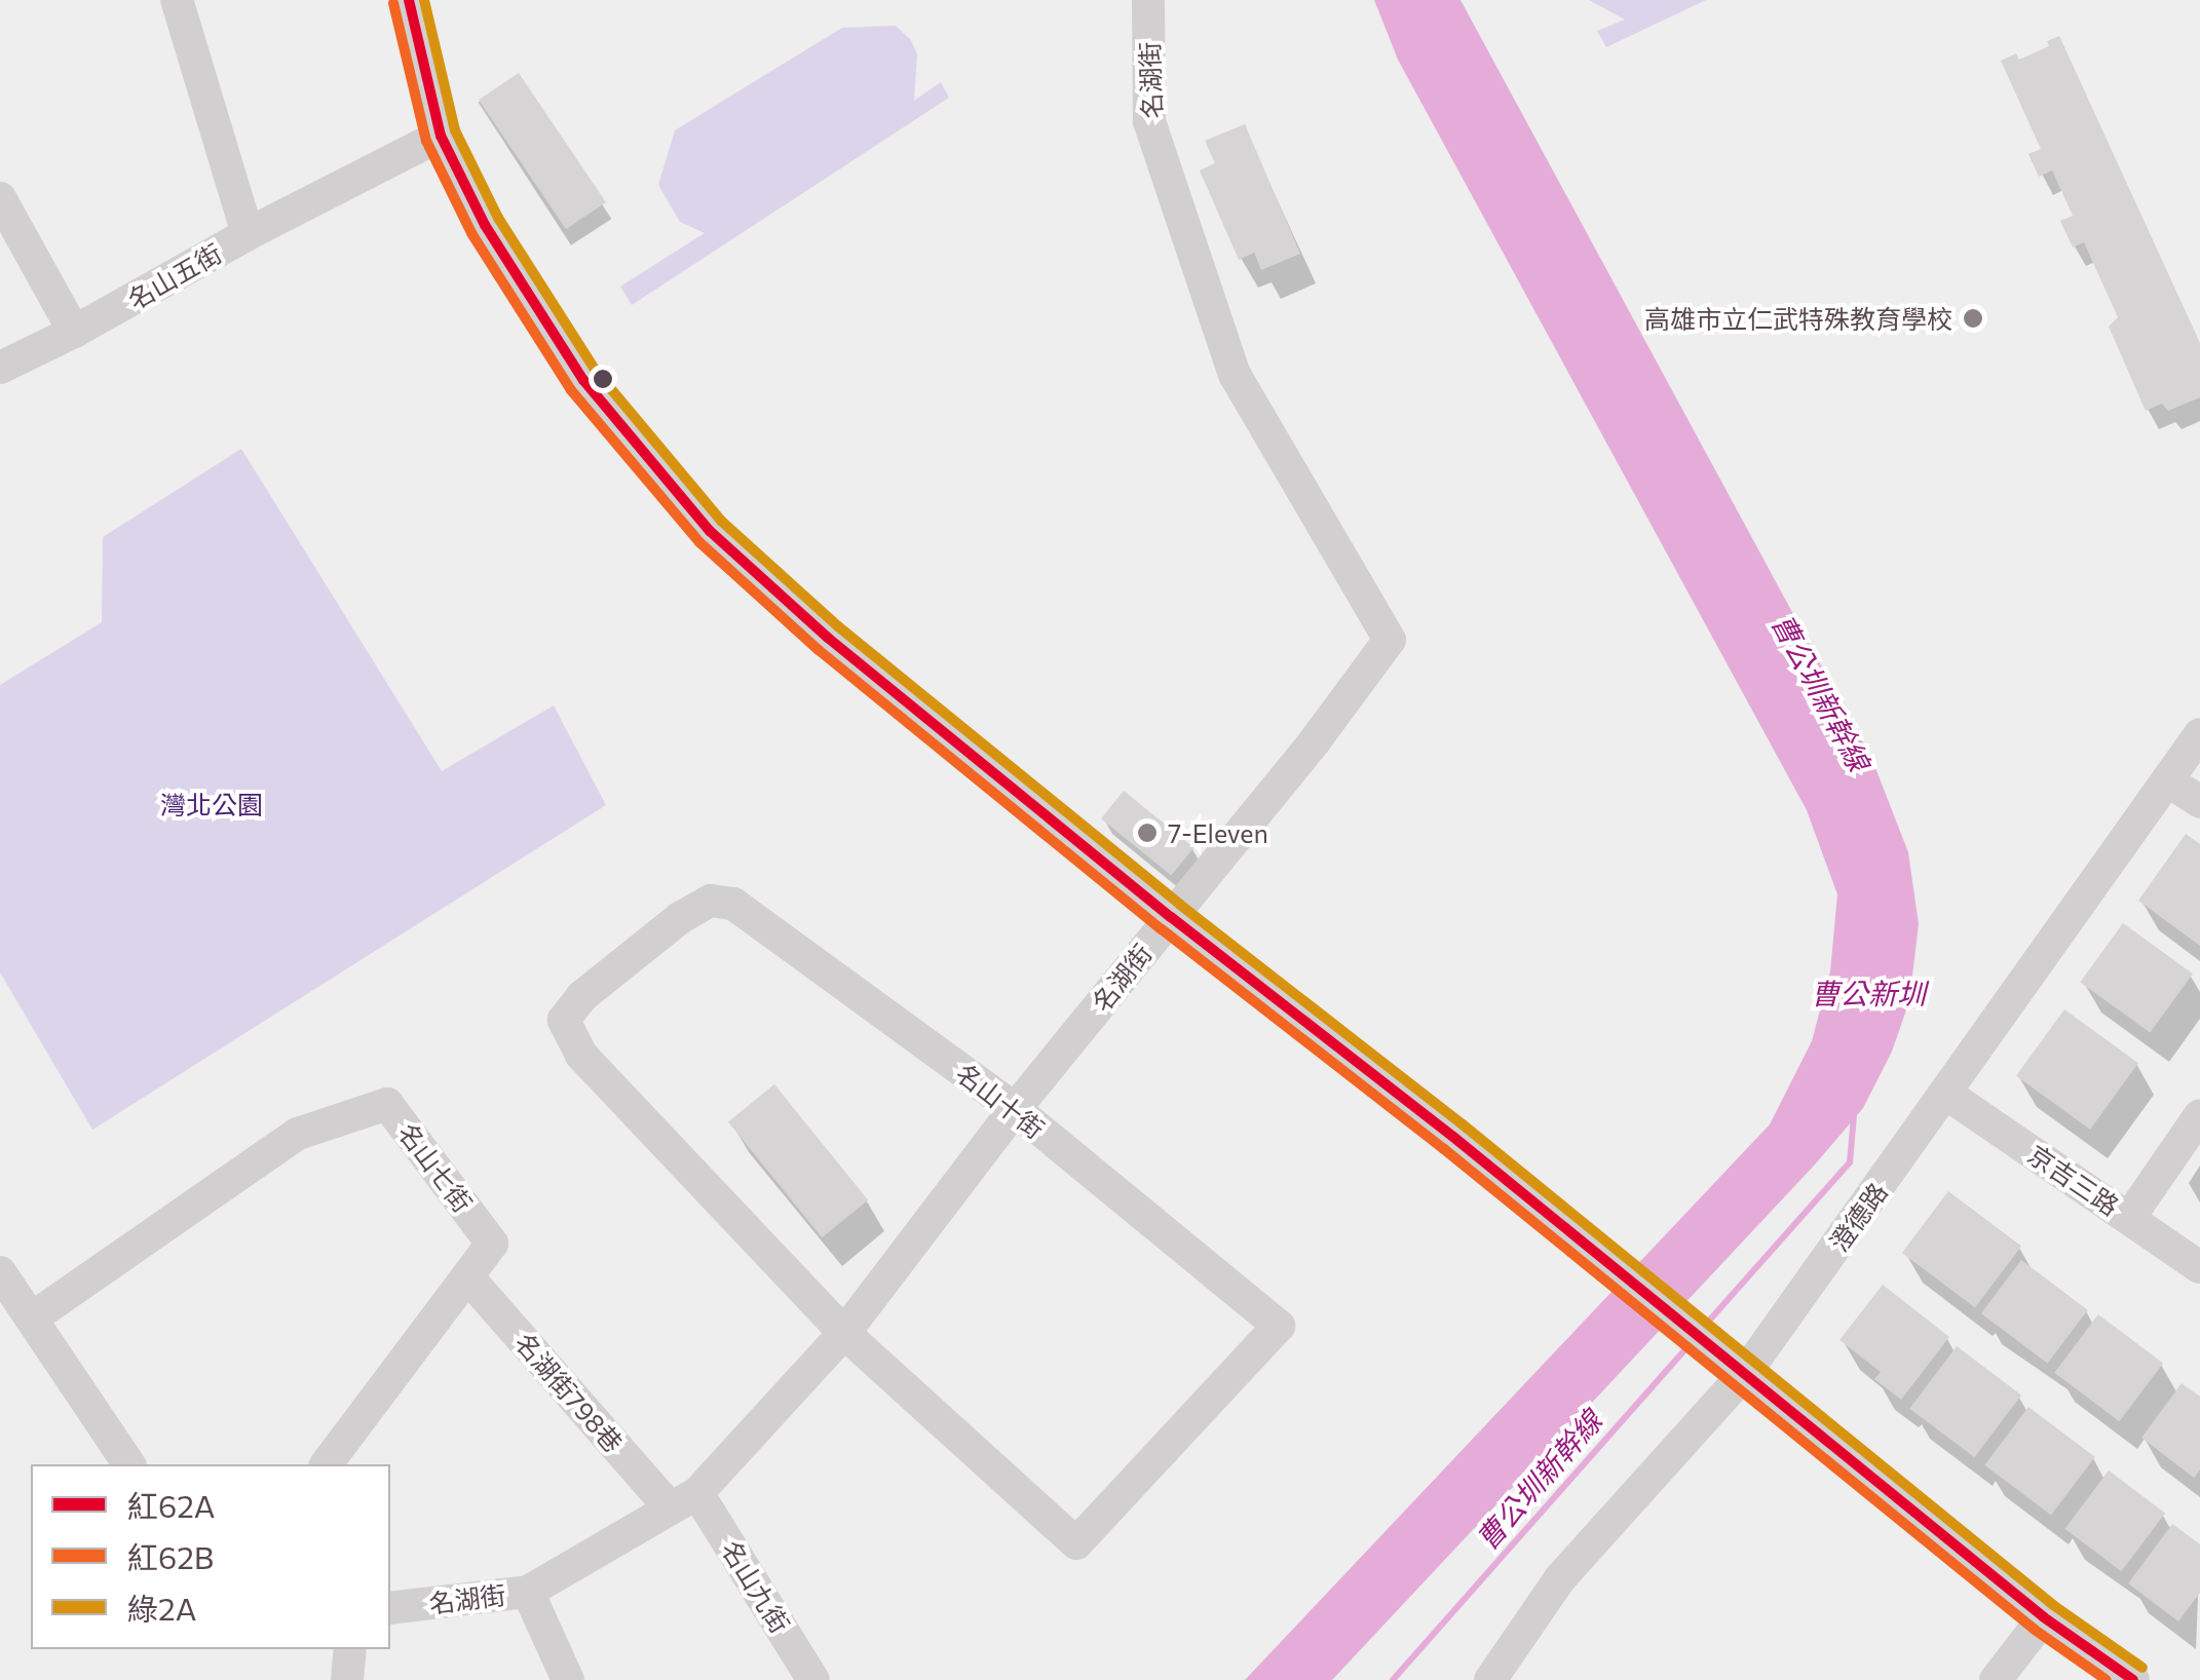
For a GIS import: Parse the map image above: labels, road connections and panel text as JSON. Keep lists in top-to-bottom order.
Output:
{
  "streets": {
    "street": [
      "名湖街",
      "名山五街",
      "名山十街",
      "名山七街",
      "京吉三路",
      "澄德路",
      "名湖街798巷",
      "名山九街"
    ]
  },
  "crossings": [
    ["名湖街", "名山十街"],
    ["名湖街", "名湖街798巷"],
    ["名湖街", "名山九街"],
    ["名山七街", "名湖街798巷"],
    ["京吉三路", "澄德路"],
    ["名湖街798巷", "名山九街"]
  ],
  "water": ["曹公圳新幹線", "曹公新圳"],
  "parks": ["灣北公園"],
  "places": ["高雄市立仁武特殊教育學校", "7-Eleven"],
  "lines": ["transit line 紅62A", "transit line 綠2A", "transit line 紅62B"],
  "legend": ["紅62A", "紅62B", "綠2A"]
}
